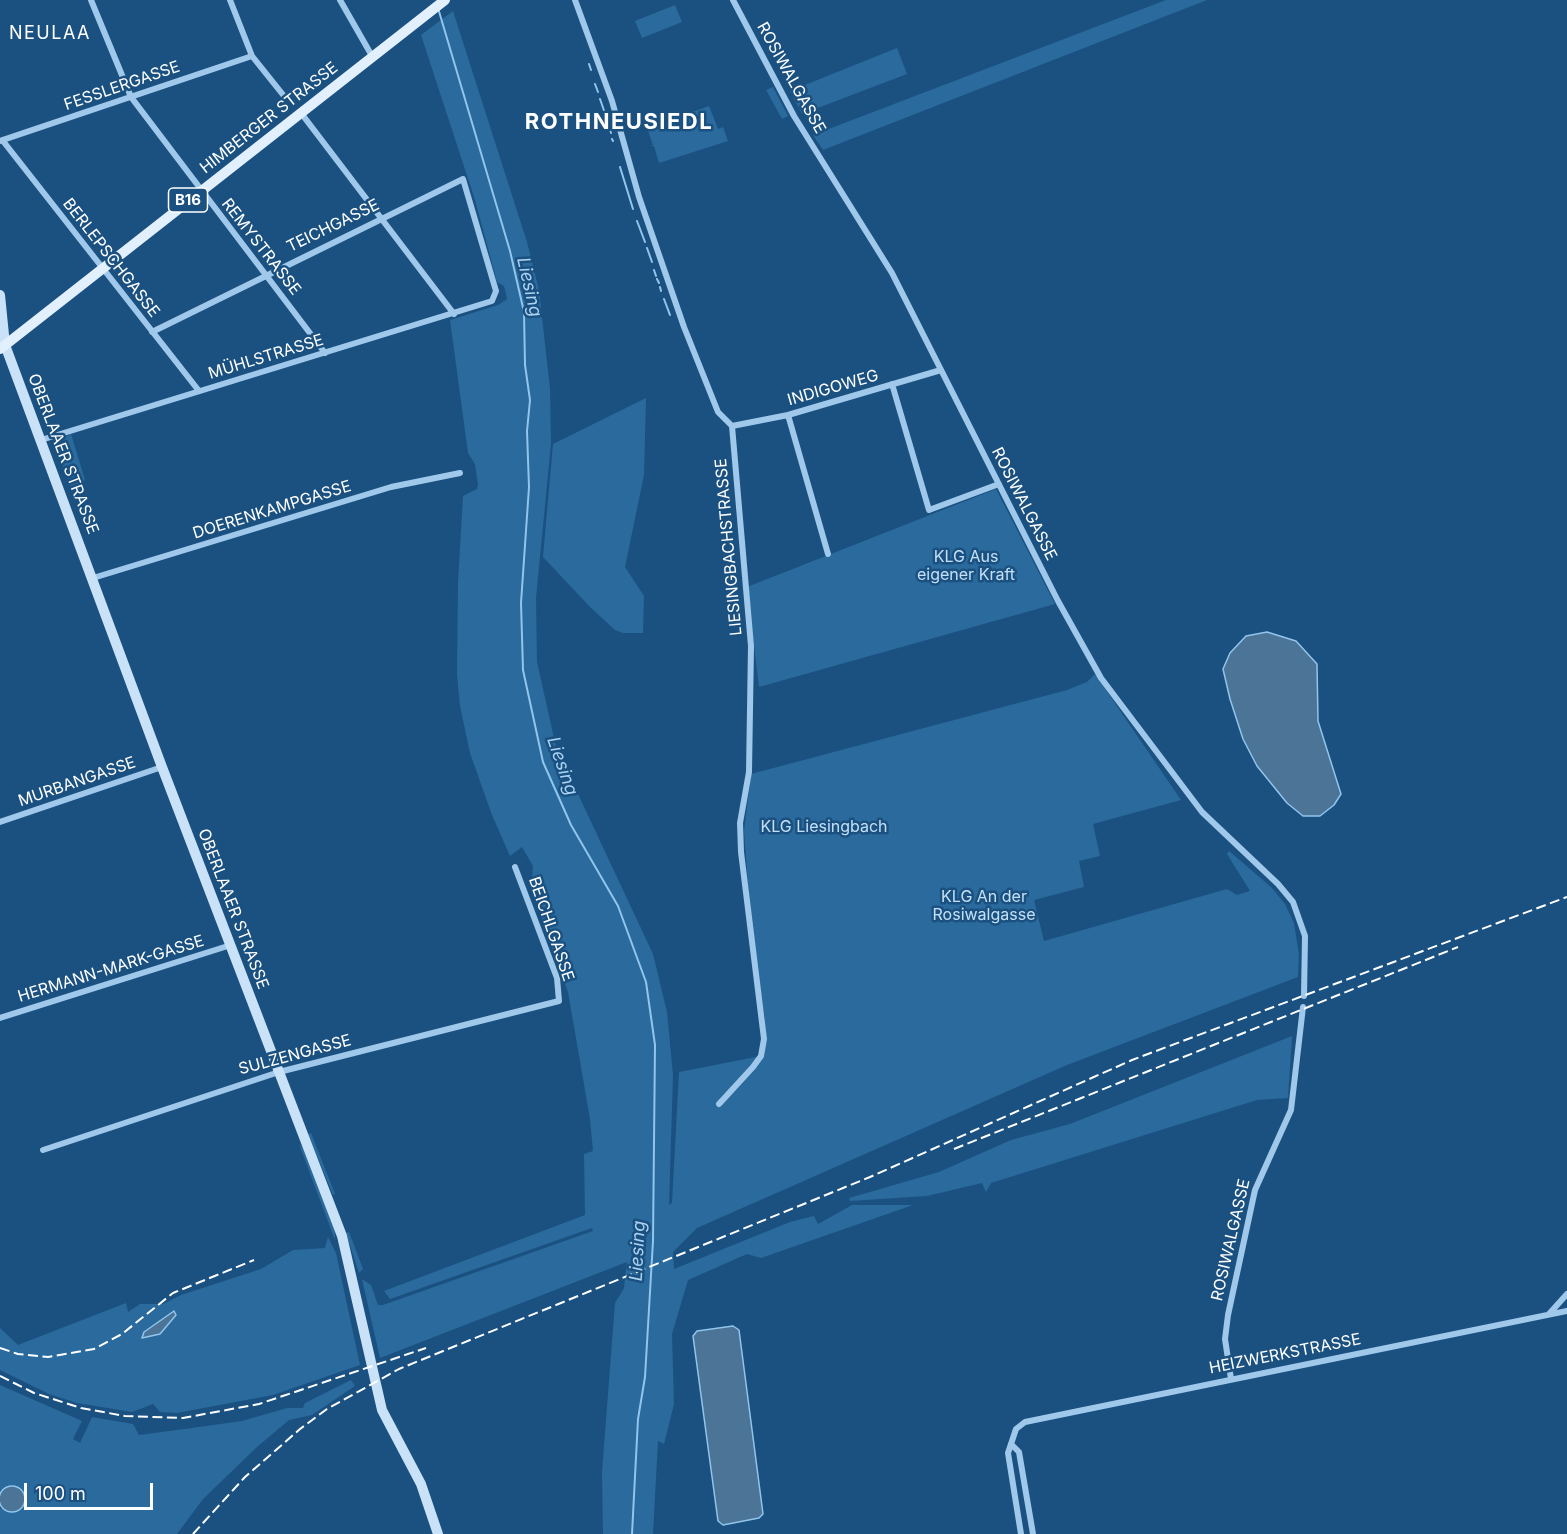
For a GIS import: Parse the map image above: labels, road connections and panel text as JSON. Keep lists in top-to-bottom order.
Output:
{
  "streets": {
    "main road": ["HIMBERGER STRASSE", "B16", "OBERLAAER STRASSE"],
    "street": [
      "ROSIWALGASSE",
      "FESSLERGASSE",
      "TEICHGASSE",
      "REMYSTRASSE",
      "BERLEPSCHGASSE",
      "MÜHLSTRASSE",
      "INDIGOWEG",
      "DOERENKAMPGASSE",
      "LIESINGBACHSTRASSE",
      "MURBANGASSE",
      "BEICHLGASSE",
      "HERMANN-MARK-GASSE",
      "SULZENGASSE",
      "HEIZWERKSTRASSE"
    ]
  },
  "crossings": [
    ["ROSIWALGASSE", "INDIGOWEG"],
    ["ROSIWALGASSE", "HEIZWERKSTRASSE"],
    ["FESSLERGASSE", "REMYSTRASSE"],
    ["FESSLERGASSE", "BERLEPSCHGASSE"],
    ["HIMBERGER STRASSE", "REMYSTRASSE"],
    ["HIMBERGER STRASSE", "BERLEPSCHGASSE"],
    ["HIMBERGER STRASSE", "OBERLAAER STRASSE"],
    ["TEICHGASSE", "REMYSTRASSE"],
    ["TEICHGASSE", "BERLEPSCHGASSE"],
    ["TEICHGASSE", "MÜHLSTRASSE"],
    ["REMYSTRASSE", "MÜHLSTRASSE"],
    ["BERLEPSCHGASSE", "MÜHLSTRASSE"],
    ["MÜHLSTRASSE", "OBERLAAER STRASSE"],
    ["INDIGOWEG", "LIESINGBACHSTRASSE"],
    ["OBERLAAER STRASSE", "DOERENKAMPGASSE"],
    ["OBERLAAER STRASSE", "MURBANGASSE"],
    ["OBERLAAER STRASSE", "HERMANN-MARK-GASSE"],
    ["OBERLAAER STRASSE", "SULZENGASSE"],
    ["BEICHLGASSE", "SULZENGASSE"]
  ],
  "districts": ["NEULAA", "ROTHNEUSIEDL"],
  "water": ["Liesing"],
  "parks": ["KLG Aus eigener Kraft", "KLG Liesingbach", "KLG An der Rosiwalgasse"],
  "scale_bar": "100 m"
}
